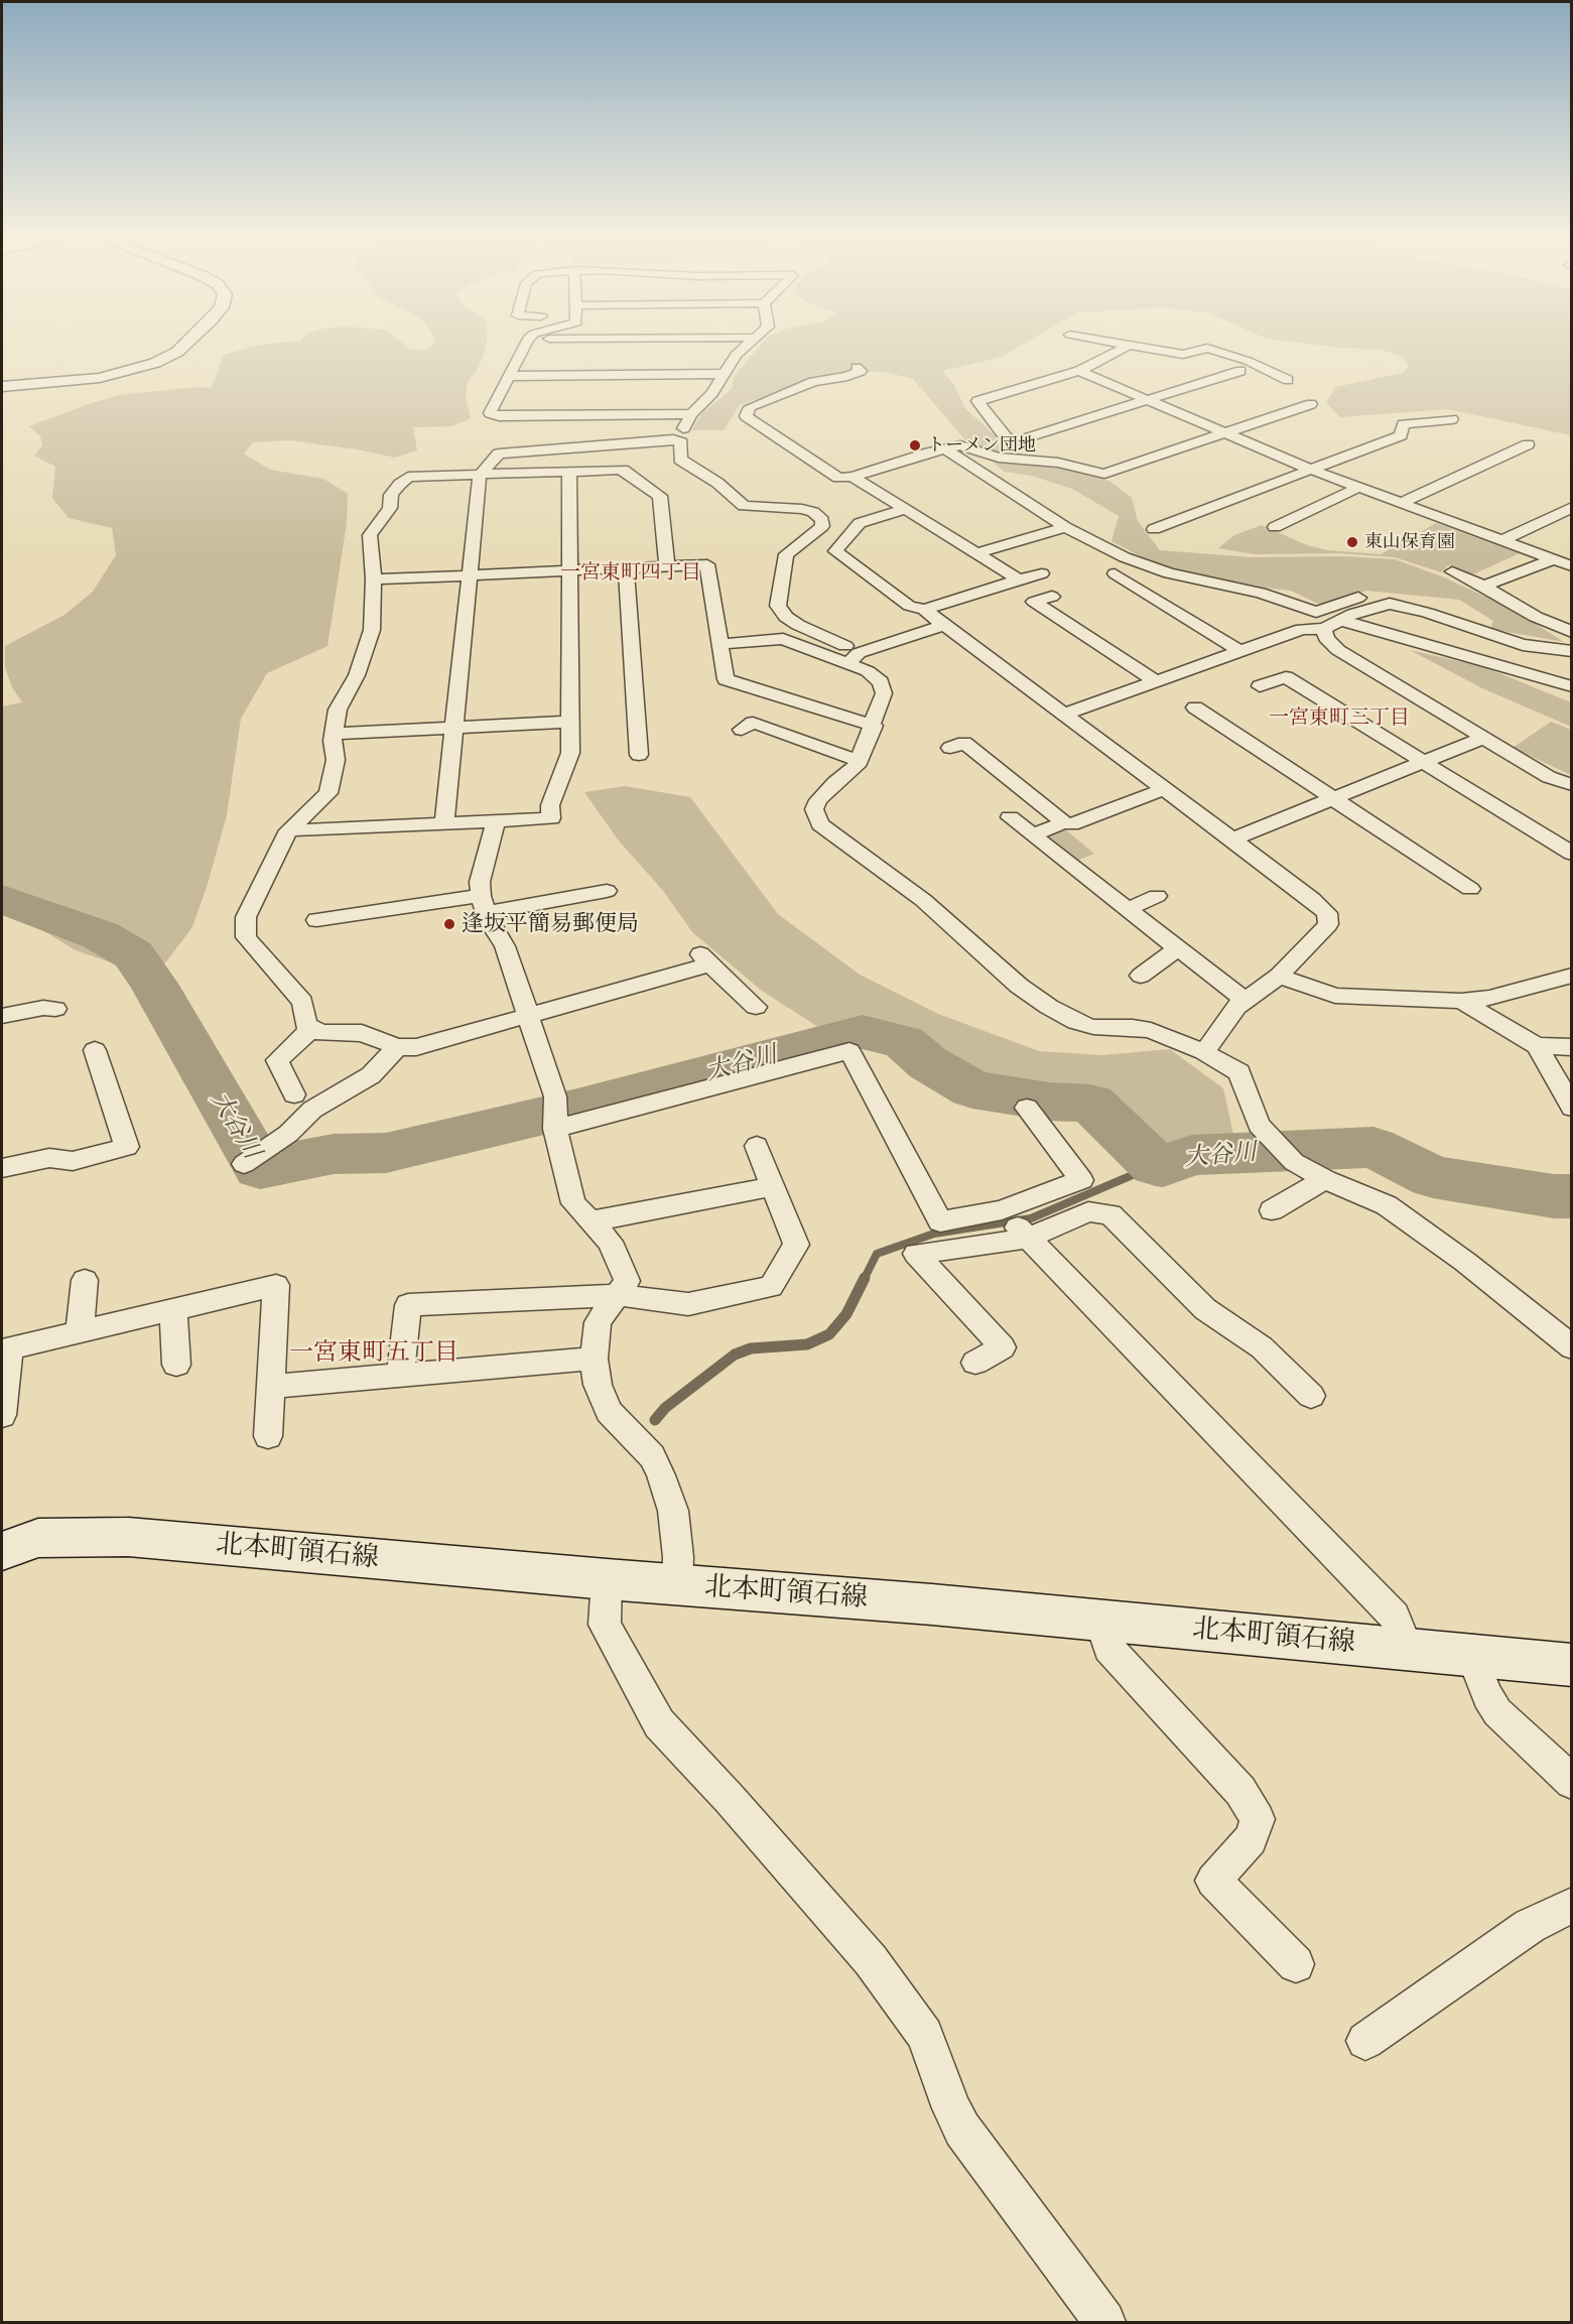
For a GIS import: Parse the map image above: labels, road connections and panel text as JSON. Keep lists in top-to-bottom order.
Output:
{
  "streets": {
    "main road": ["北本町領石線"]
  },
  "districts": ["一宮東町四丁目", "一宮東町三丁目", "一宮東町五丁目"],
  "water": ["大谷川"],
  "places": ["トーメン団地", "東山保育園", "逢坂平簡易郵便局"]
}
